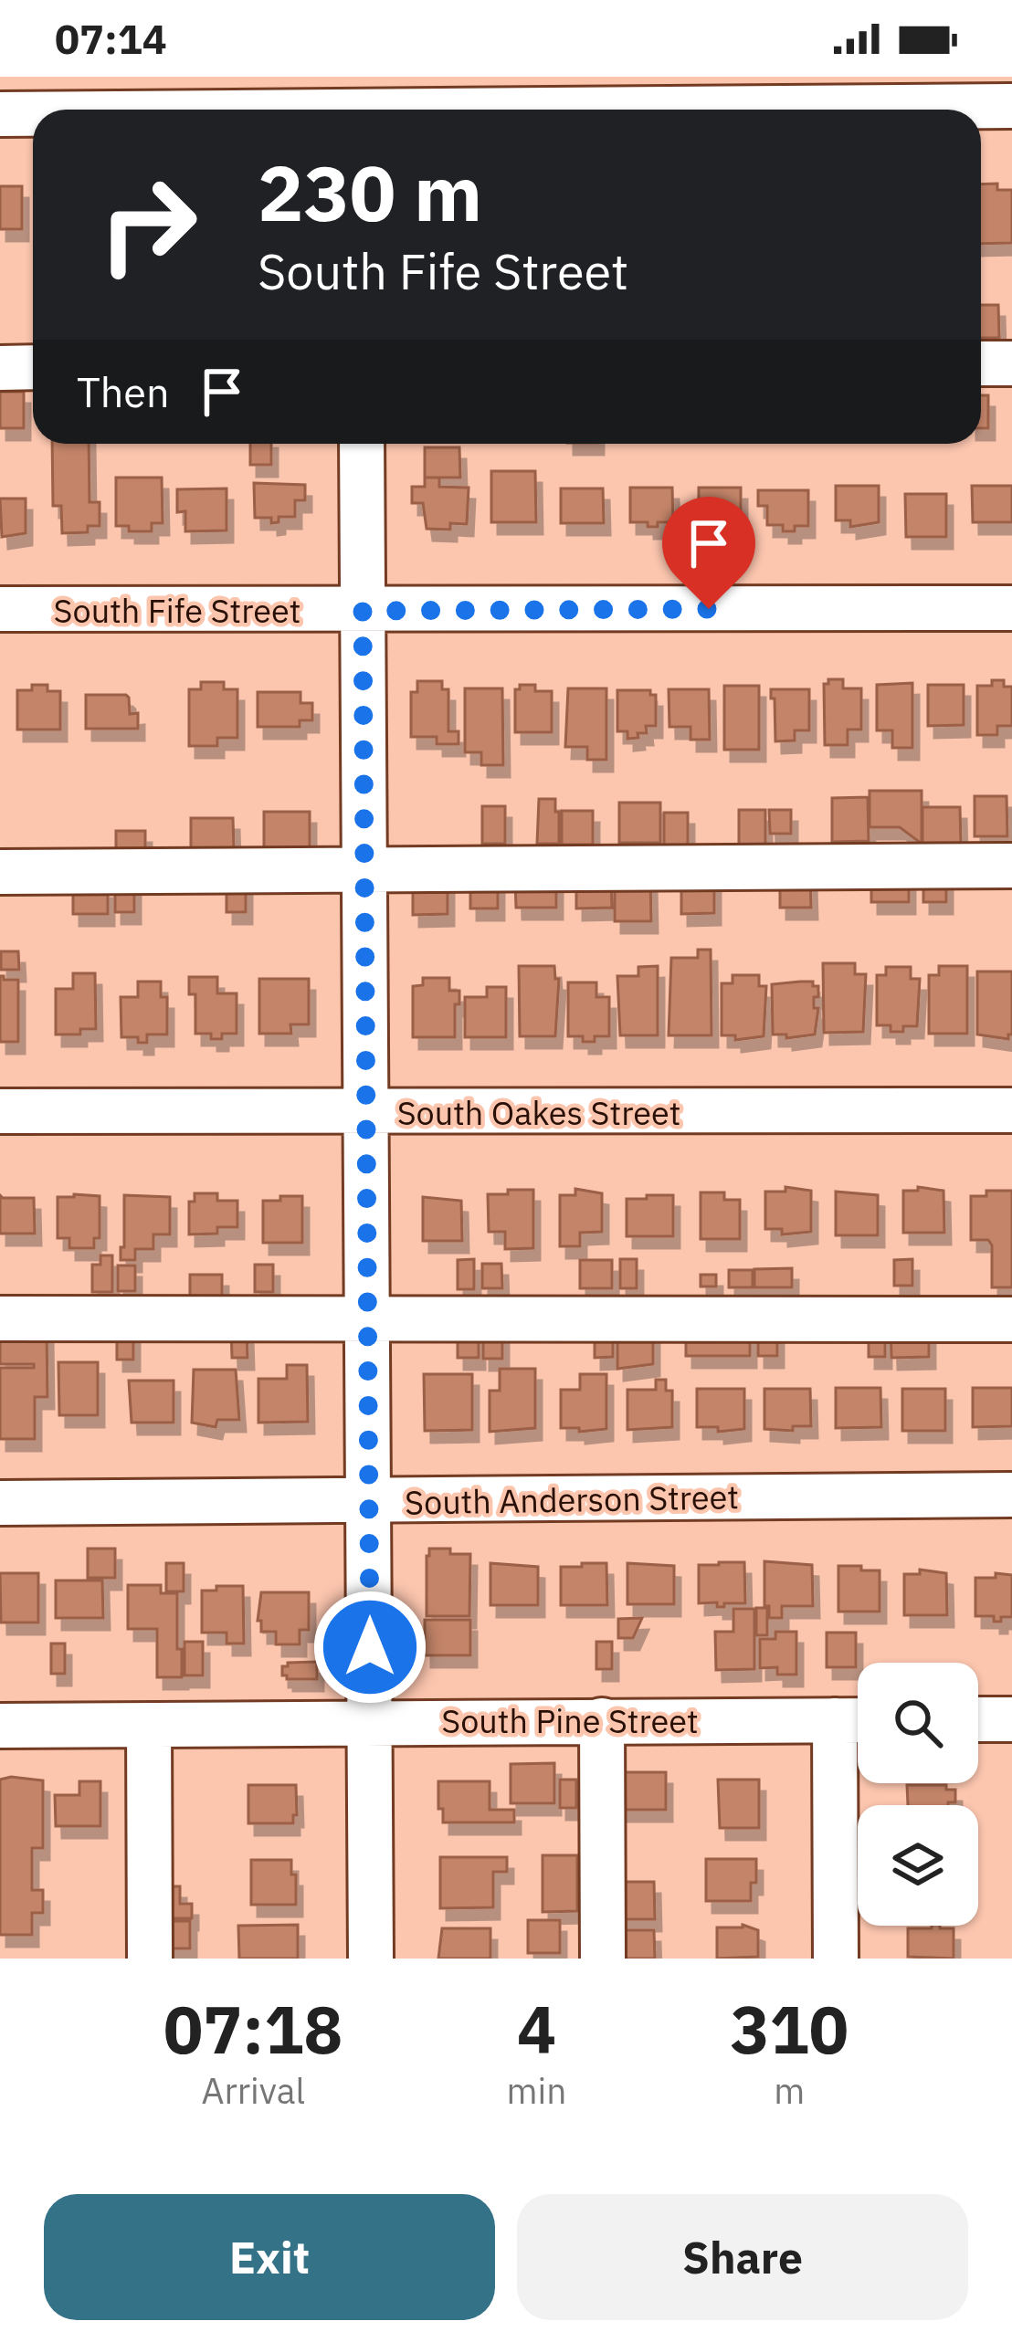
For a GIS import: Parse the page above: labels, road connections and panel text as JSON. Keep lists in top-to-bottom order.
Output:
{
  "streets": {
    "street": [
      "South Fife Street",
      "South Oakes Street",
      "South Anderson Street",
      "South Pine Street"
    ]
  },
  "page": {
    "status": "07:14",
    "turn": ["230 m", "South Fife Street"],
    "then": "Then",
    "eta": [
      "07:18",
      "Arrival",
      "4",
      "min",
      "310",
      "m"
    ],
    "buttons": ["Exit", "Share"]
  }
}
